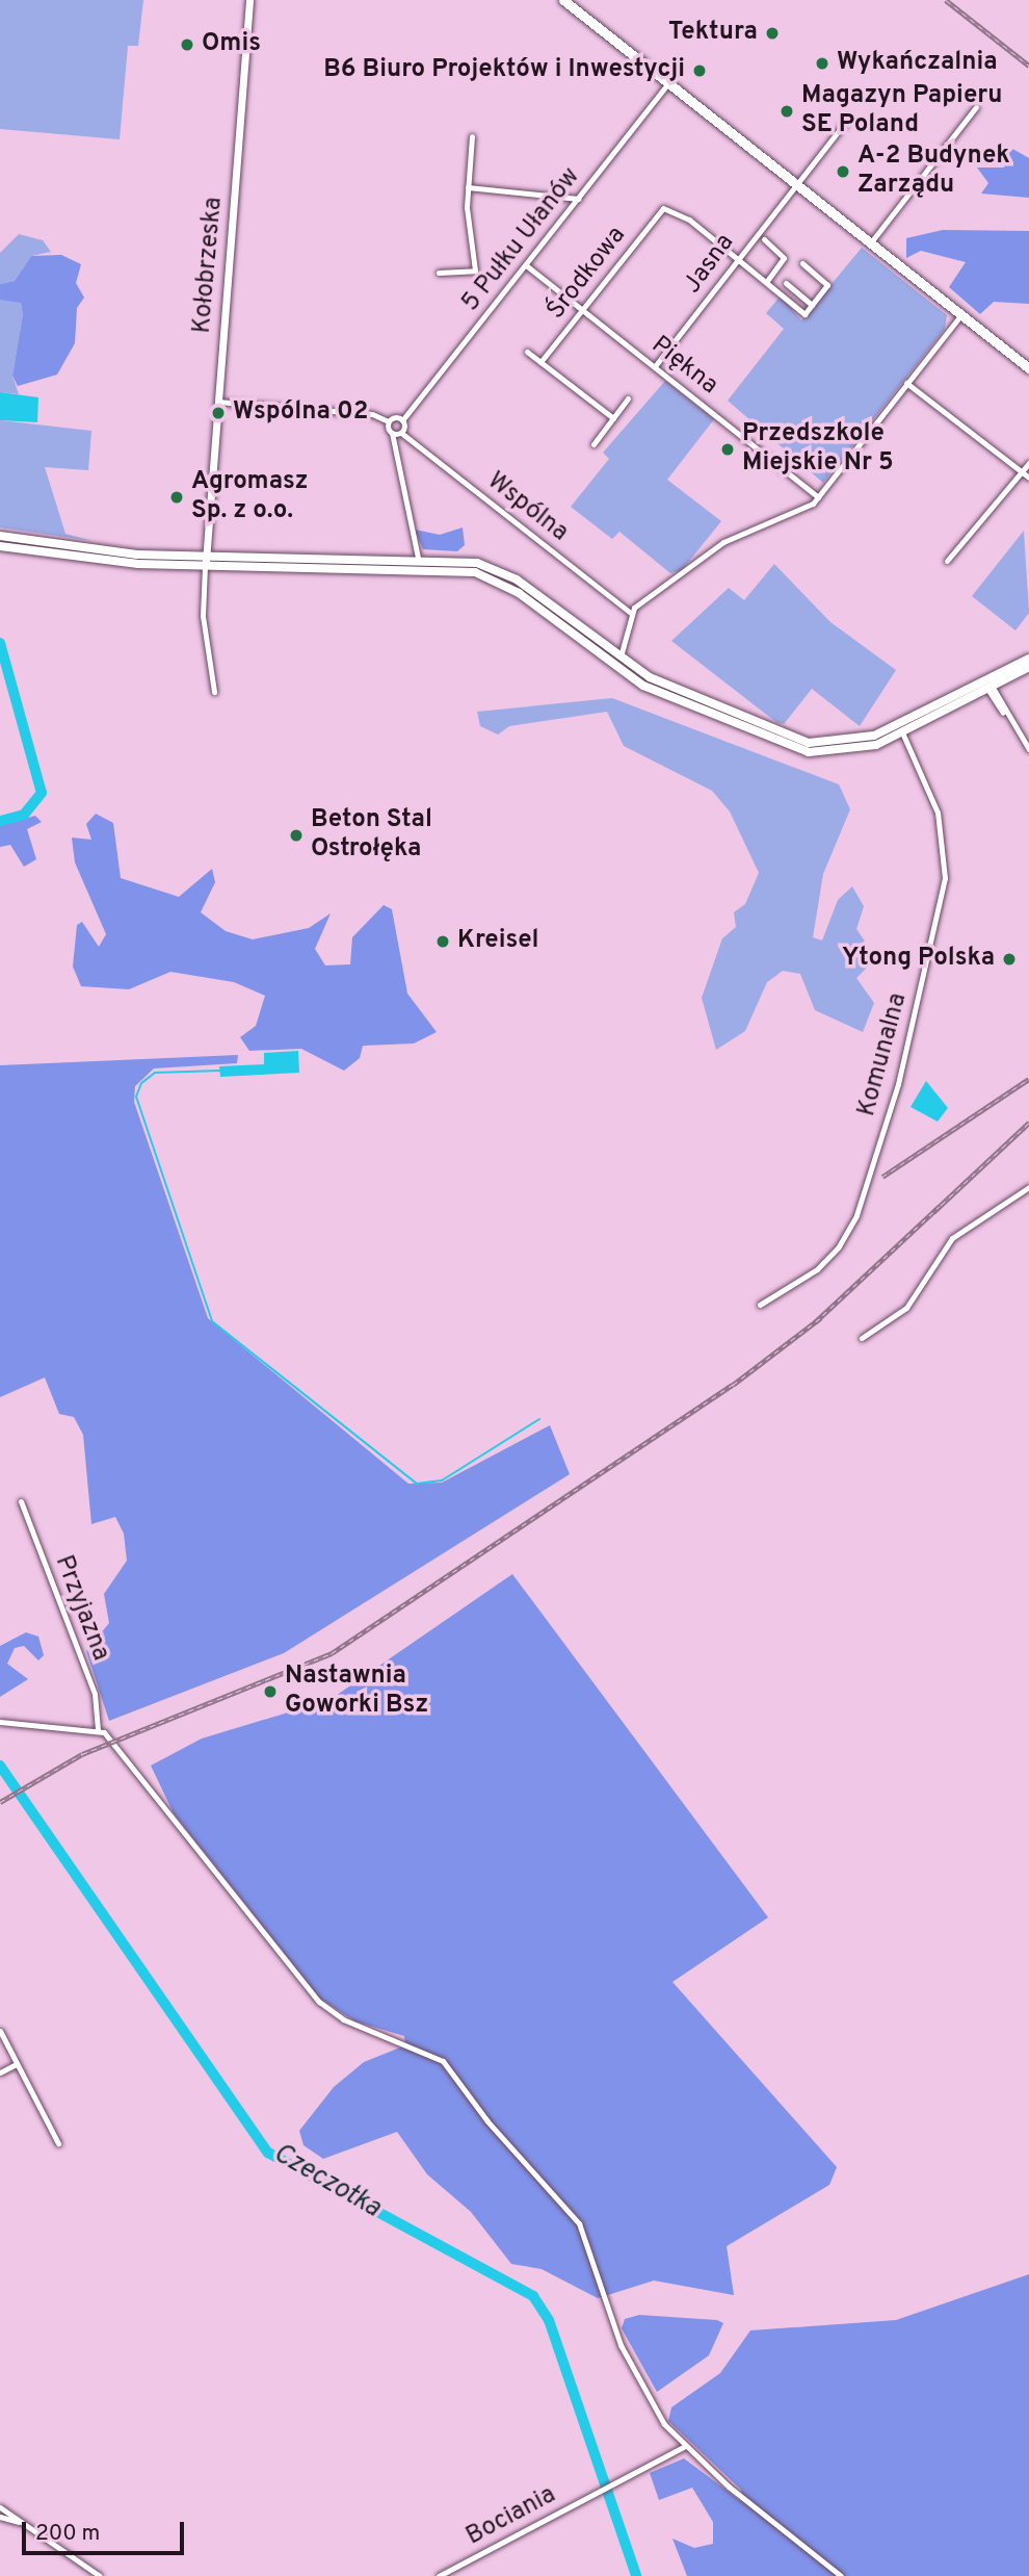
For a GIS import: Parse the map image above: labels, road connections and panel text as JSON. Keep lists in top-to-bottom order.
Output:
{
  "streets": {
    "street": [
      "5 Pułku Ułanów",
      "Jasna",
      "Kołobrzeska",
      "Środkowa",
      "Piękna",
      "Wspólna",
      "Komunalna",
      "Przyjazna",
      "Bociania"
    ]
  },
  "crossings": [
    ["5 Pułku Ułanów", "Piękna"],
    ["Jasna", "Środkowa"],
    ["Jasna", "Piękna"],
    ["Środkowa", "Piękna"]
  ],
  "water": ["Czeczotka"],
  "places": [
    "Tektura",
    "Omis",
    "Wykańczalnia",
    "B6 Biuro Projektów i Inwestycji",
    "Magazyn Papieru SE Poland",
    "A-2 Budynek Zarządu",
    "Wspólna 02",
    "Przedszkole Miejskie Nr 5",
    "Agromasz Sp. z o.o.",
    "Beton Stal Ostrołęka",
    "Kreisel",
    "Ytong Polska",
    "Nastawnia Goworki Bsz"
  ],
  "scale_bar": "200 m"
}
